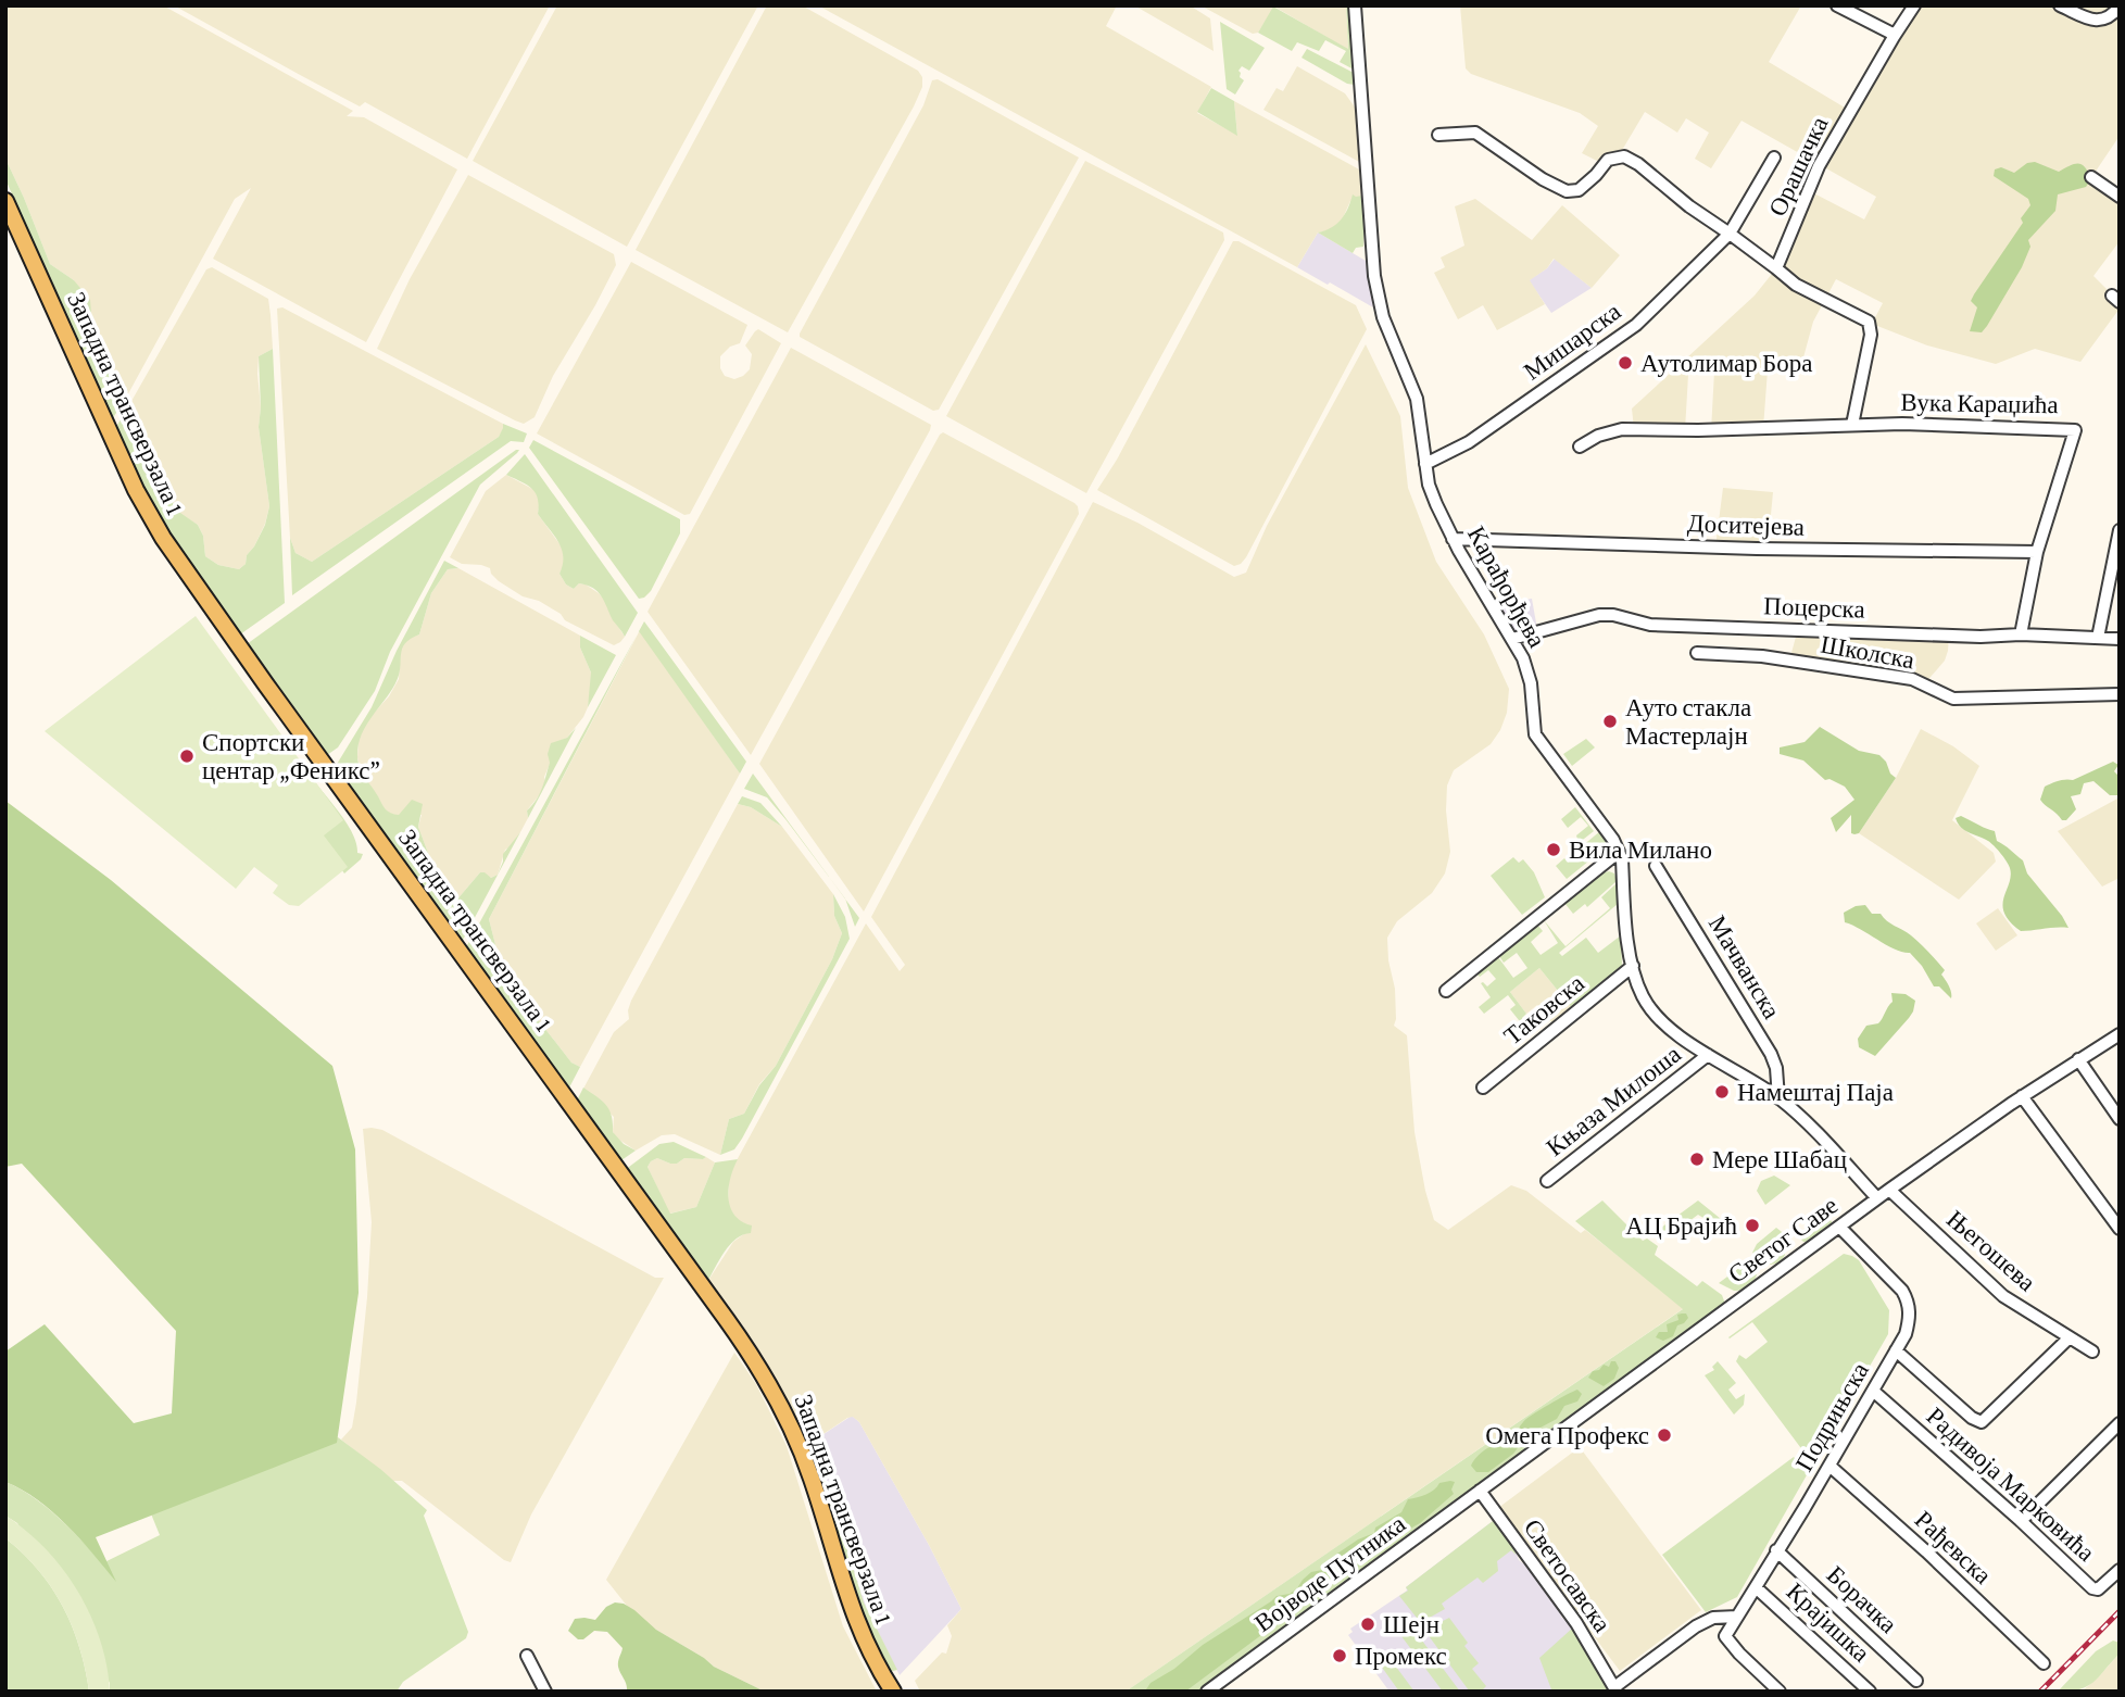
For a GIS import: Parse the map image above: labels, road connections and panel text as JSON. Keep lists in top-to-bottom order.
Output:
{
  "streets": {
    "main road": ["Западна трансверзала 1"],
    "street": [
      "Орашачка",
      "Мишарска",
      "Вука Караџића",
      "Доситејева",
      "Карађорђева",
      "Поцерска",
      "Школска",
      "Мачванска",
      "Таковска",
      "Књаза Милоша",
      "Светог Саве",
      "Његошева",
      "Подрињска",
      "Радивоја Марковића",
      "Рађевска",
      "Војводе Путника",
      "Светосавска",
      "Борачка",
      "Крајишка"
    ]
  },
  "crossings": [
    ["Мишарска", "Карађорђева"],
    ["Вука Караџића", "Доситејева"],
    ["Вука Караџића", "Поцерска"],
    ["Доситејева", "Карађорђева"],
    ["Карађорђева", "Поцерска"],
    ["Карађорђева", "Мачванска"],
    ["Карађорђева", "Таковска"],
    ["Карађорђева", "Књаза Милоша"],
    ["Карађорђева", "Светог Саве"],
    ["Светог Саве", "Његошева"],
    ["Светог Саве", "Подрињска"],
    ["Светог Саве", "Војводе Путника"],
    ["Светог Саве", "Светосавска"],
    ["Подрињска", "Радивоја Марковића"],
    ["Подрињска", "Рађевска"],
    ["Подрињска", "Светосавска"],
    ["Подрињска", "Борачка"],
    ["Подрињска", "Крајишка"],
    ["Војводе Путника", "Светосавска"]
  ],
  "places": [
    "Аутолимар Бора",
    "Ауто стакла Мастерлајн",
    "Спортски центар „Феникс”",
    "Вила Милано",
    "Намештај Паја",
    "Мере Шабац",
    "АЦ Брајић",
    "Омега Профекс",
    "Шејн",
    "Промекс"
  ]
}
